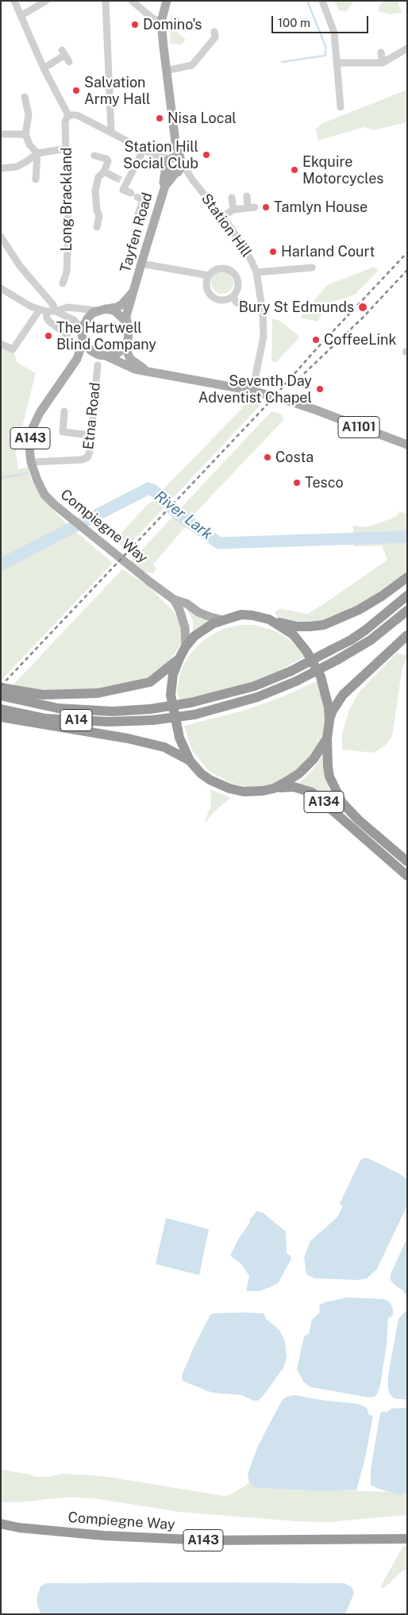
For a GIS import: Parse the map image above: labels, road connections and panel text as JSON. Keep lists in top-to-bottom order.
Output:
{
  "streets": {
    "highway": [
      "A143",
      "Compiegne Way",
      "A14",
      "A134"
    ],
    "main road": ["Tayfen Road", "A1101"],
    "street": ["Long Brackland", "Station Hill", "Etna Road"]
  },
  "crossings": [
    ["Station Hill", "Tayfen Road"],
    ["Station Hill", "A1101"],
    ["Tayfen Road", "A1101"],
    ["Tayfen Road", "Compiegne Way"],
    ["Etna Road", "Compiegne Way"],
    ["A1101", "Compiegne Way"]
  ],
  "water": ["River Lark"],
  "places": [
    "Domino's",
    "Salvation Army Hall",
    "Nisa Local",
    "Station Hill Social Club",
    "Ekquire Motorcycles",
    "Tamlyn House",
    "Harland Court",
    "Bury St Edmunds",
    "The Hartwell Blind Company",
    "CoffeeLink",
    "Seventh Day Adventist Chapel",
    "Costa",
    "Tesco"
  ],
  "scale_bar": "100 m"
}
